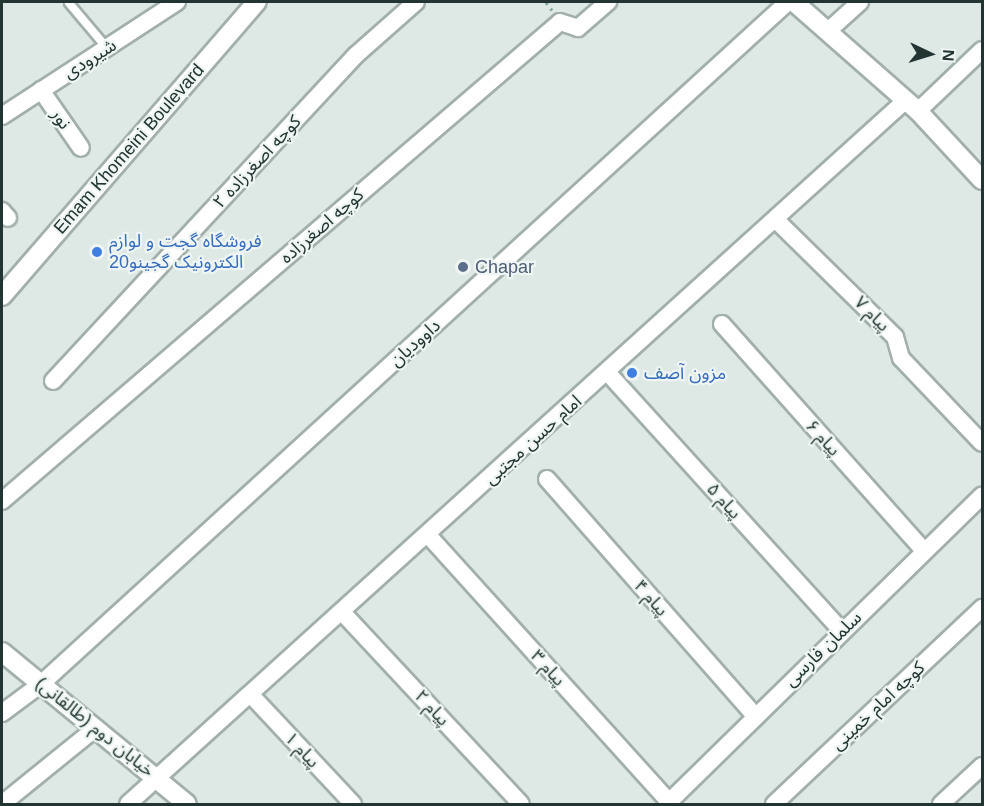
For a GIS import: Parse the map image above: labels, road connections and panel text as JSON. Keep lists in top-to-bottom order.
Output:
{
  "streets": {
    "street": [
      "شیرودی",
      "نور",
      "Emam Khomeini Boulevard",
      "کوچه اصغرزاده ۲",
      "کوچه اصغرزاده",
      "پیام ۷",
      "داوودیان",
      "پیام ۶",
      "امام حسن مجتبی",
      "پیام ۵",
      "پیام ۴",
      "سلمان فارسی",
      "پیام ۳",
      "کوچه امام خمینی",
      "پیام ۲",
      "خیابان دوم (طالقانی)",
      "پیام ۱"
    ]
  },
  "crossings": [
    ["شیرودی", "نور"],
    ["پیام ۷", "امام حسن مجتبی"],
    ["داوودیان", "خیابان دوم (طالقانی)"],
    ["پیام ۶", "سلمان فارسی"],
    ["امام حسن مجتبی", "پیام ۵"],
    ["امام حسن مجتبی", "پیام ۳"],
    ["امام حسن مجتبی", "پیام ۲"],
    ["امام حسن مجتبی", "خیابان دوم (طالقانی)"],
    ["امام حسن مجتبی", "پیام ۱"],
    ["پیام ۵", "سلمان فارسی"],
    ["پیام ۴", "سلمان فارسی"],
    ["سلمان فارسی", "پیام ۳"]
  ],
  "places": ["فروشگاه گجت و لوازم الکترونیک گجینو20", "Chapar", "مزون آصف"],
  "north": "right"
}
